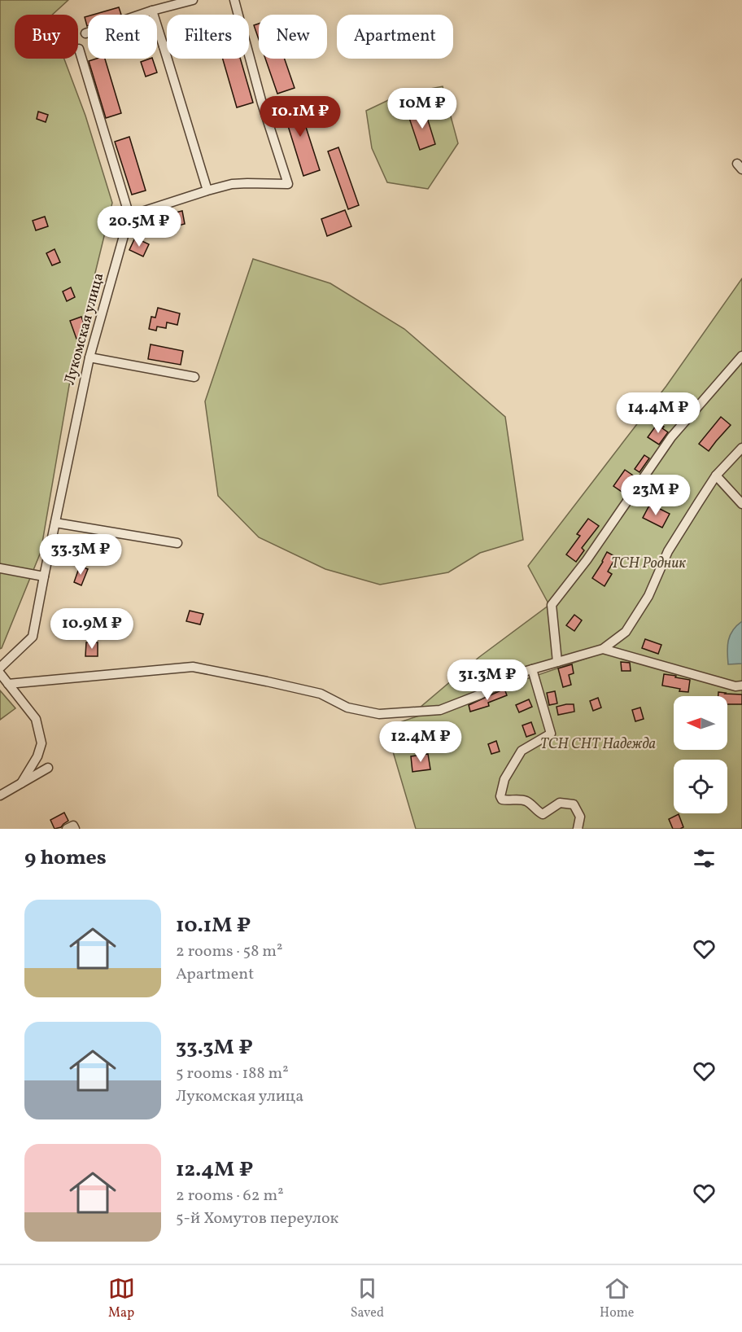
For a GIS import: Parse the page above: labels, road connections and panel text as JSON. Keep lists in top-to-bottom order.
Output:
{
  "streets": {
    "street": ["Лукомская улица"]
  },
  "parks": ["ТСН Родник", "ТСН СНТ Надежда"],
  "north": "left",
  "page": {
    "chip": [
      "Buy",
      "Rent",
      "Filters",
      "New",
      "Apartment"
    ],
    "price": [
      "10M ₽",
      "10.1M ₽",
      "20.5M ₽",
      "14.4M ₽",
      "23M ₽",
      "33.3M ₽",
      "10.9M ₽",
      "31.3M ₽",
      "12.4M ₽"
    ],
    "heading": "9 homes",
    "list": [
      {
        "name": "10.1M ₽",
        "note": "2 rooms · 58 m² · Apartment"
      },
      {
        "name": "33.3M ₽",
        "note": "5 rooms · 188 m² · Лукомская улица"
      },
      {
        "name": "12.4M ₽",
        "note": "2 rooms · 62 m² · 5-й Хомутов переулок"
      }
    ],
    "tabs": ["Map", "Saved", "Home"]
  }
}
